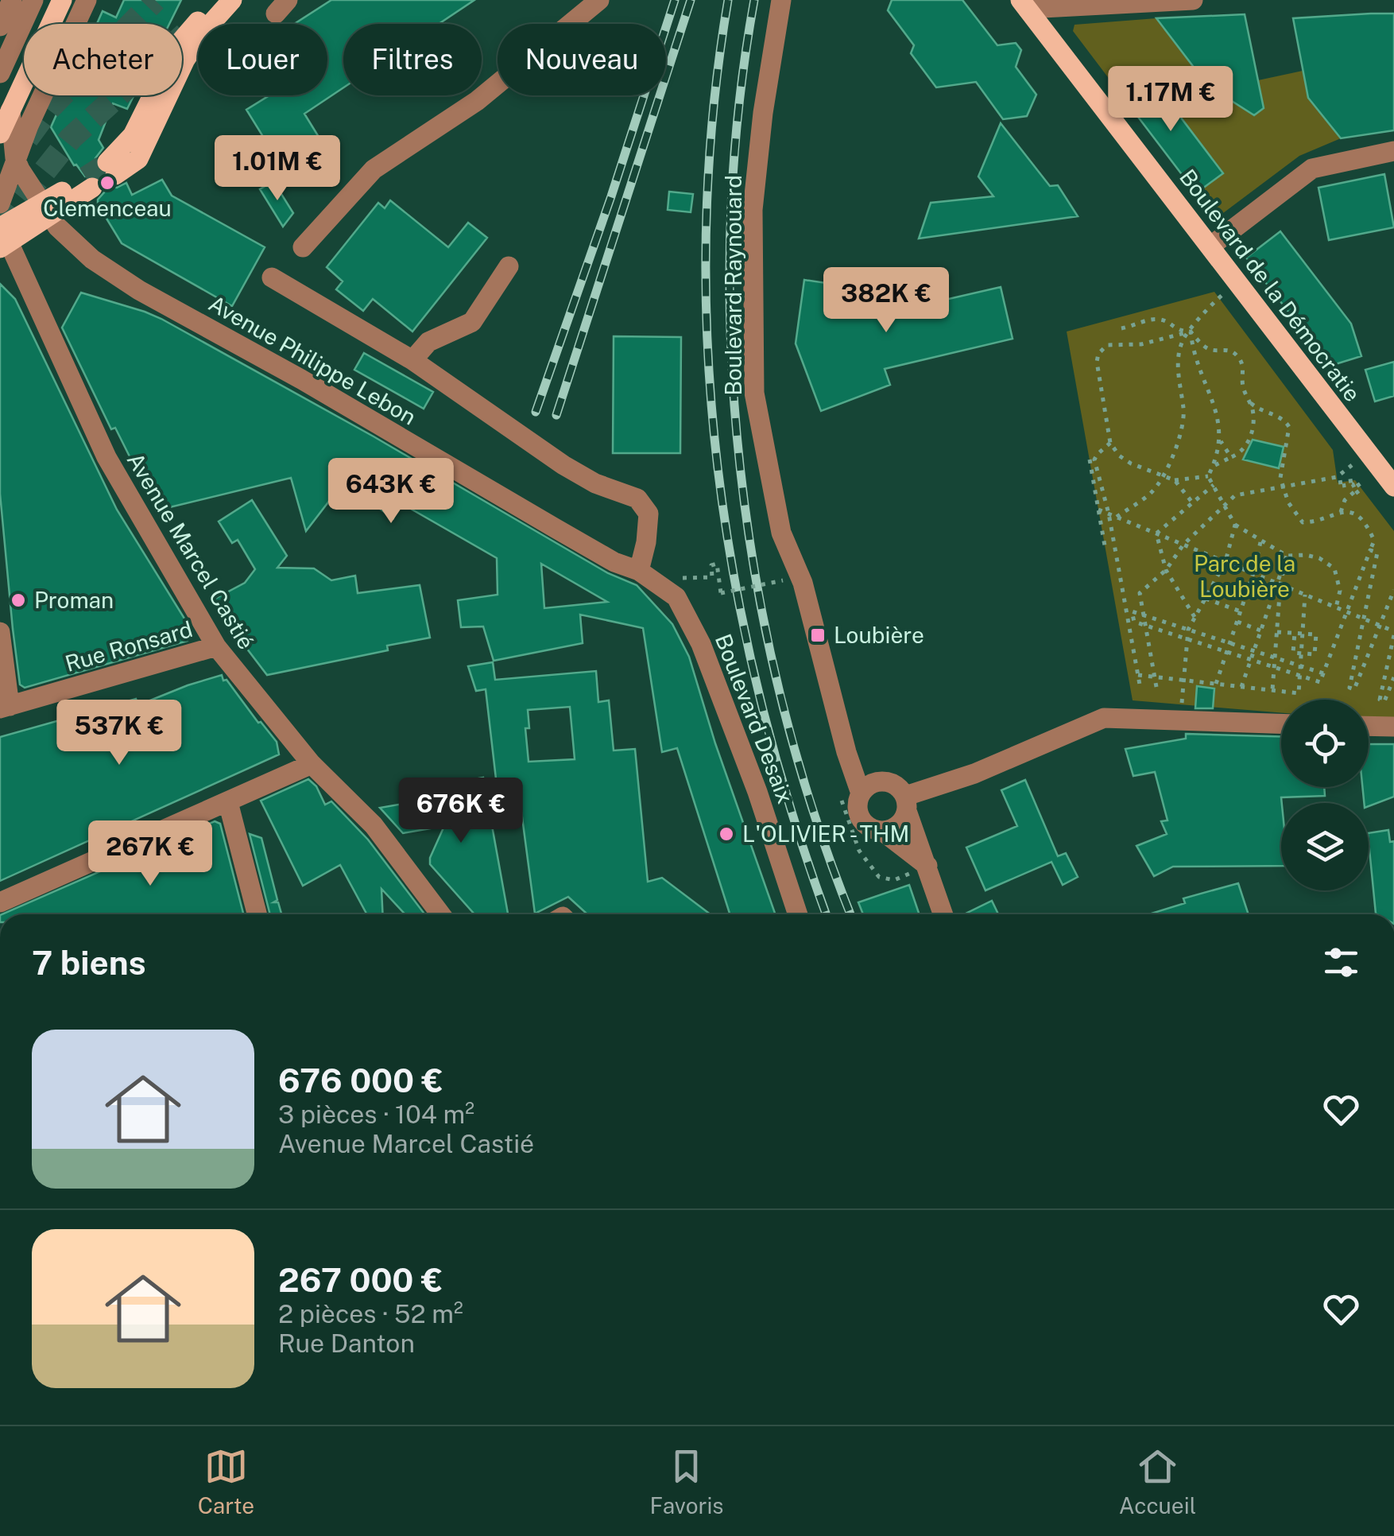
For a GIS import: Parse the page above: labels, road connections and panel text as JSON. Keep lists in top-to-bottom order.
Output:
{
  "streets": {
    "main road": ["Boulevard de la Démocratie"],
    "street": [
      "Boulevard Raynouard",
      "Avenue Philippe Lebon",
      "Avenue Marcel Castié",
      "Rue Ronsard",
      "Boulevard Desaix"
    ]
  },
  "crossings": [
    ["Avenue Philippe Lebon", "Boulevard Desaix"],
    ["Avenue Marcel Castié", "Rue Ronsard"]
  ],
  "parks": ["Parc de la Loubière"],
  "places": {
    "other": ["Clemenceau", "Proman", "L'OLIVIER - THM"],
    "transit": ["Loubière"]
  },
  "page": {
    "chip": [
      "Acheter",
      "Louer",
      "Filtres",
      "Nouveau"
    ],
    "price": [
      "1.17M €",
      "1.01M €",
      "382K €",
      "643K €",
      "537K €",
      "676K €",
      "267K €"
    ],
    "heading": "7 biens",
    "list": [
      {
        "name": "676 000 €",
        "note": "3 pièces · 104 m² · Avenue Marcel Castié"
      },
      {
        "name": "267 000 €",
        "note": "2 pièces · 52 m² · Rue Danton"
      }
    ],
    "tabs": ["Carte", "Favoris", "Accueil"]
  }
}
